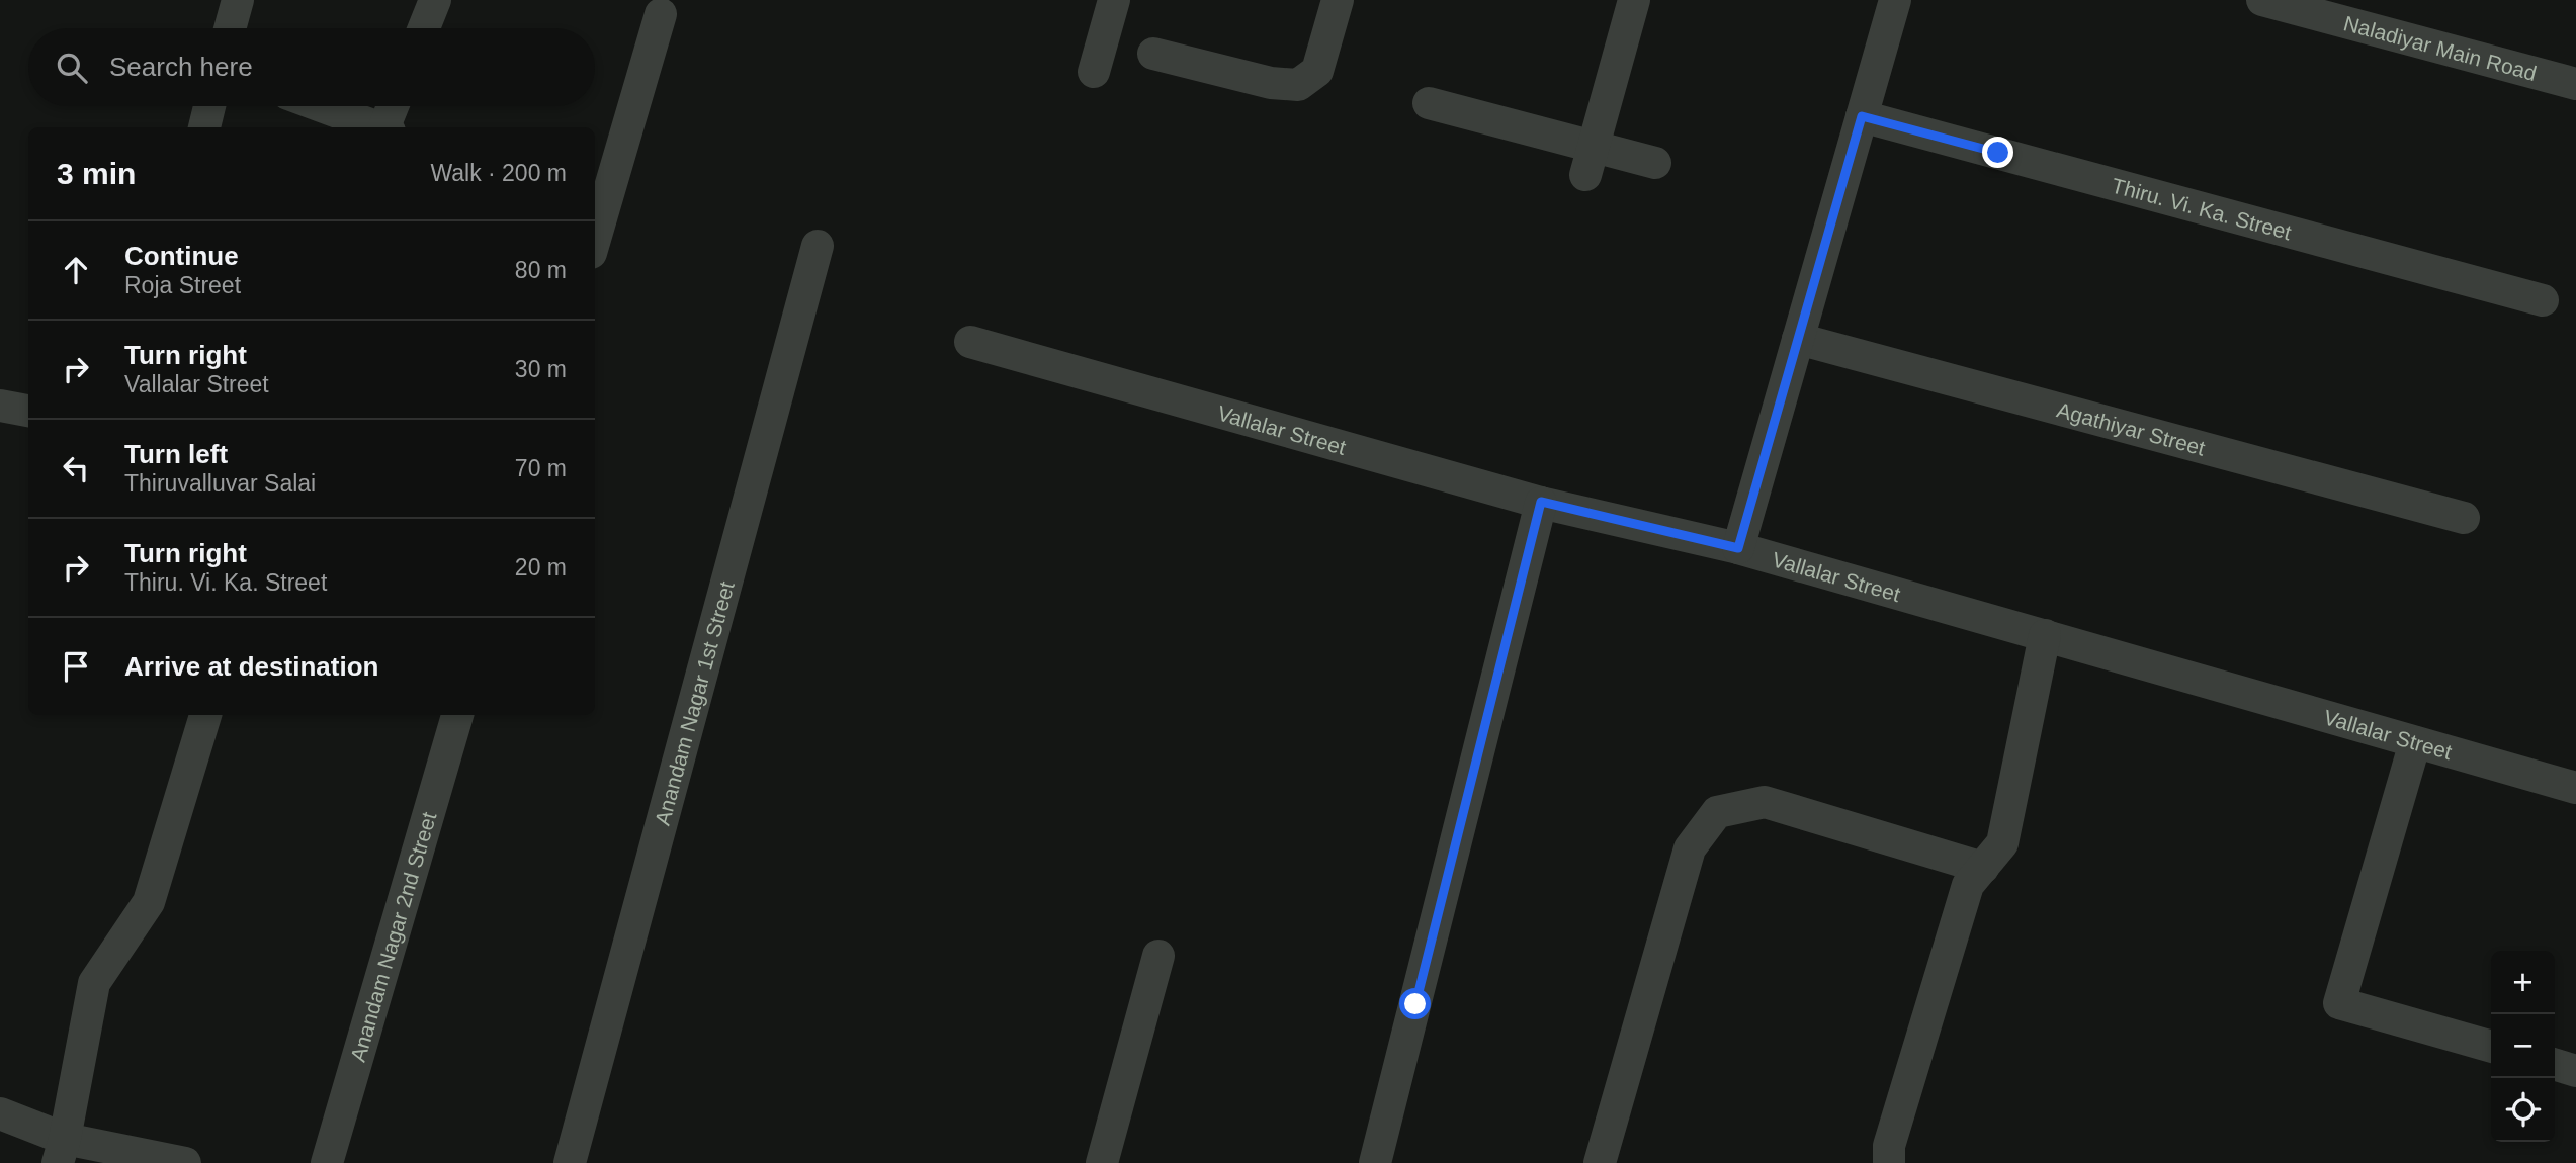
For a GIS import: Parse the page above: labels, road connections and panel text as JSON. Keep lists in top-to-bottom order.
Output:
{
  "streets": {
    "street": [
      "Naladiyar Main Road",
      "Thiru. Vi. Ka. Street",
      "Agathiyar Street",
      "Vallalar Street",
      "Anandam Nagar 1st Street",
      "Anandam Nagar 2nd Street"
    ]
  },
  "page": {
    "search": "Search here",
    "heading": ["3 min", "Walk · 200 m"],
    "list": [
      ["Continue", "Roja Street", "80 m"],
      ["Turn right", "Vallalar Street", "30 m"],
      ["Turn left", "Thiruvalluvar Salai", "70 m"],
      ["Turn right", "Thiru. Vi. Ka. Street", "20 m"],
      "Arrive at destination"
    ],
    "map_buttons": ["+", "−"]
  }
}
